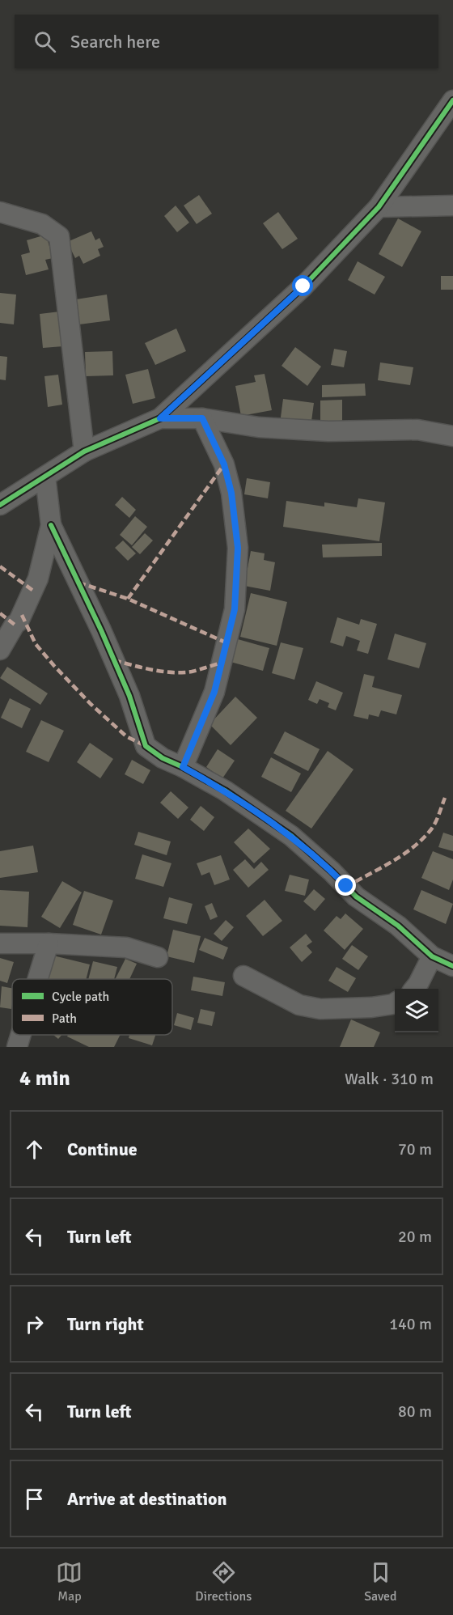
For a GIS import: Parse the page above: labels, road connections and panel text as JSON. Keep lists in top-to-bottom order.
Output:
{
  "legend": ["Cycle path", "Path"],
  "page": {
    "search": "Search here",
    "heading": ["4 min", "Walk · 310 m"],
    "list": [
      ["Continue", "70 m"],
      ["Turn left", "20 m"],
      ["Turn right", "140 m"],
      ["Turn left", "80 m"],
      "Arrive at destination"
    ],
    "nav": ["Map", "Directions", "Saved"]
  }
}
